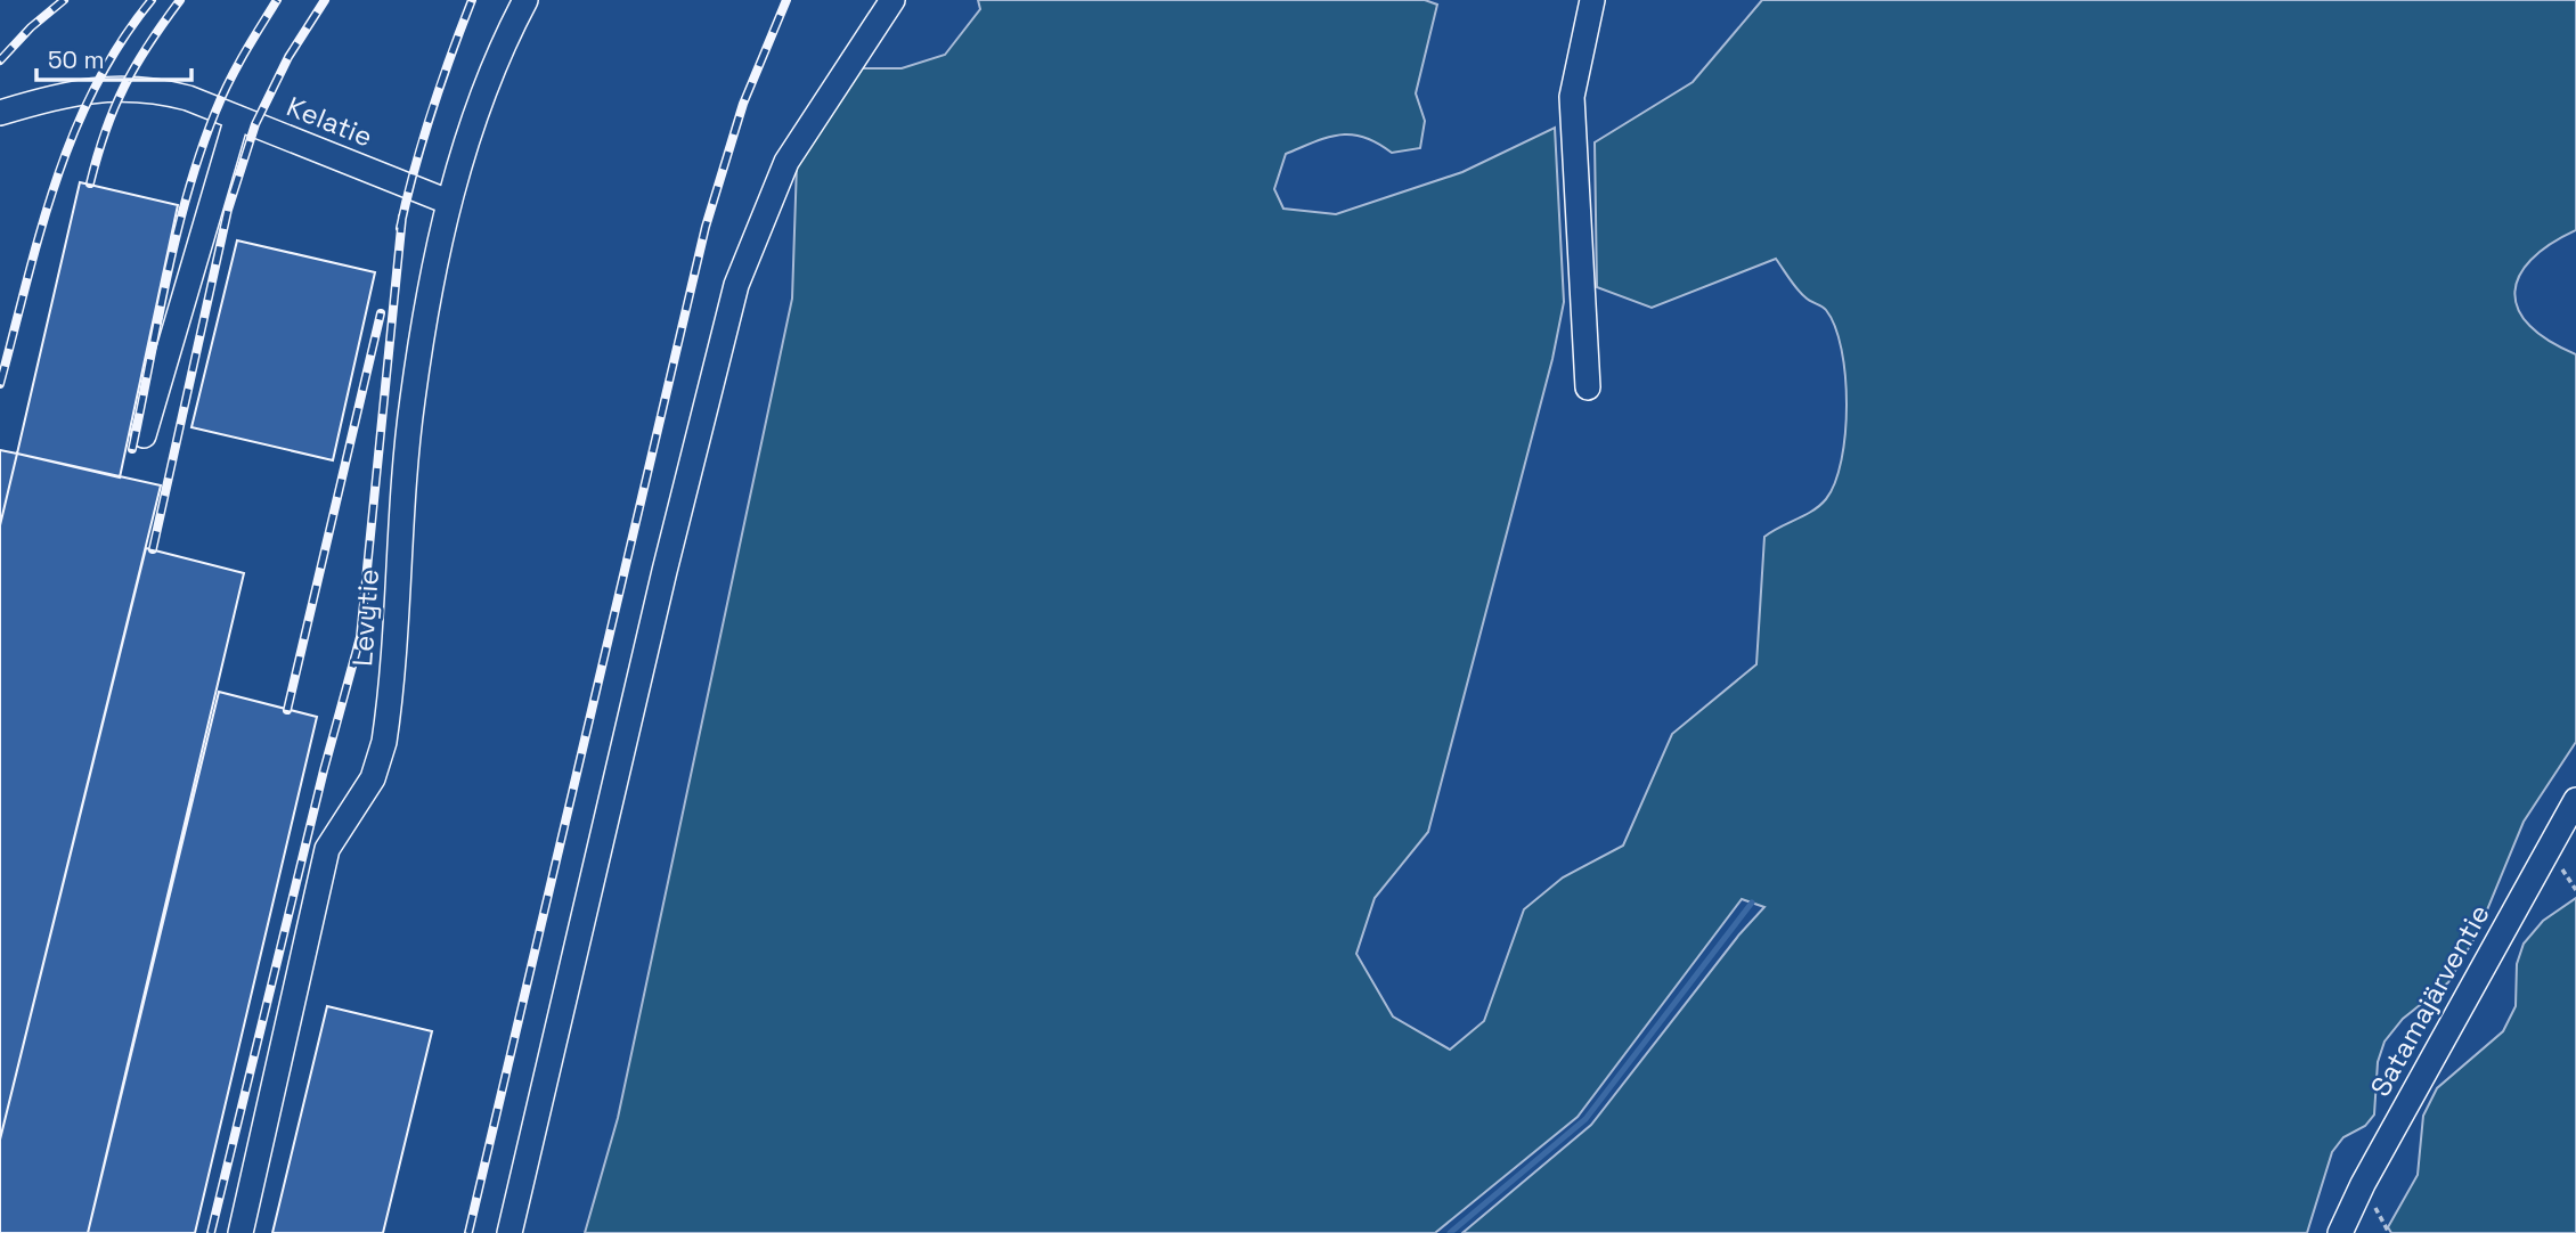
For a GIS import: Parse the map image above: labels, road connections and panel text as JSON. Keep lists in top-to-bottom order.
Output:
{
  "streets": {
    "street": ["Kelatie", "Levytie", "Satamajärventie"]
  },
  "crossings": [
    ["Kelatie", "Levytie"]
  ],
  "scale_bar": "50 m"
}
